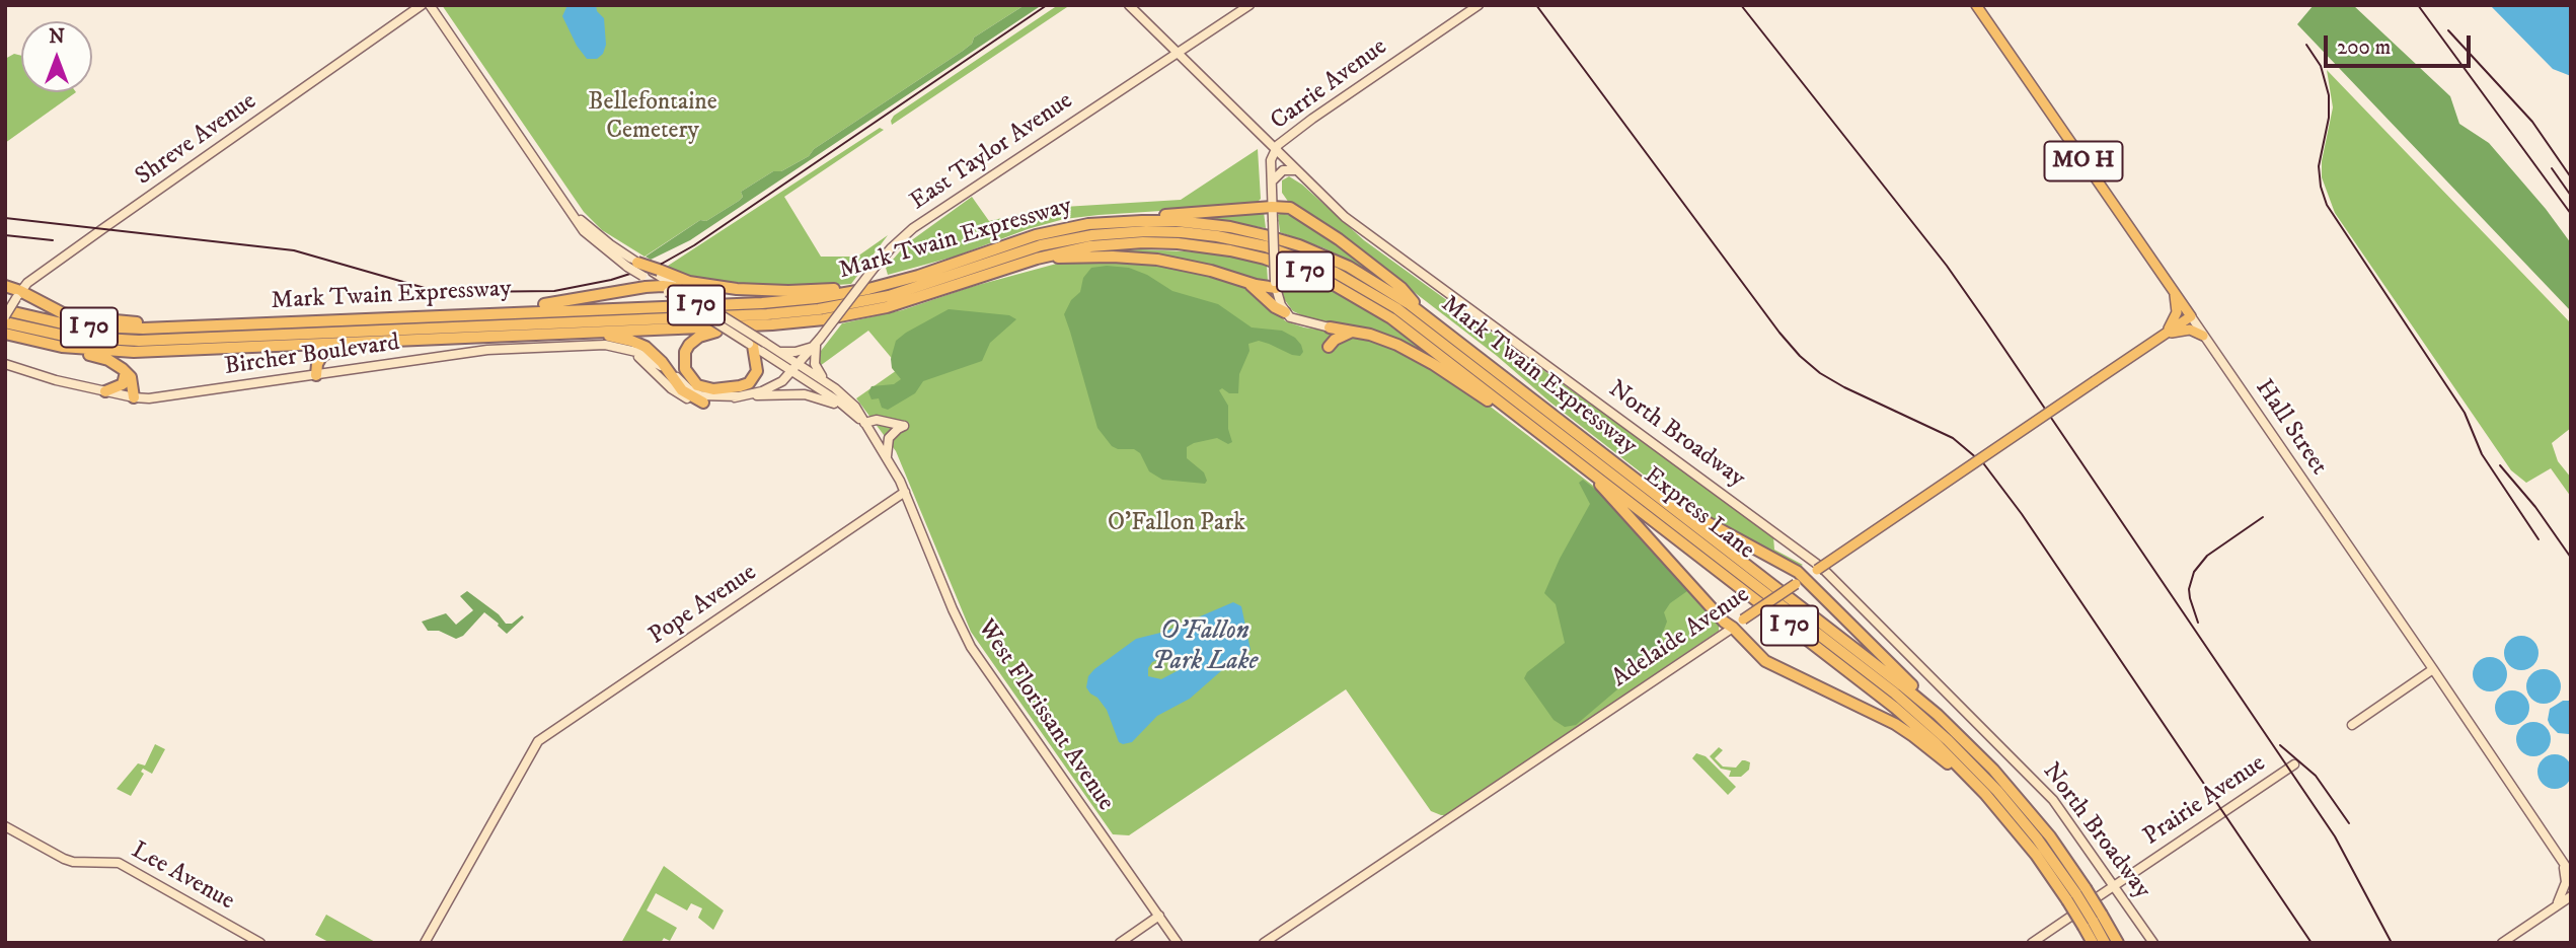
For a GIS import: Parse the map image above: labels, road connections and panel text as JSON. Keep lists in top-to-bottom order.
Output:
{
  "streets": {
    "highway": ["Mark Twain Expressway", "I 70", "Express Lane"],
    "main road": [
      "Carrie Avenue",
      "Shreve Avenue",
      "East Taylor Avenue",
      "MO H",
      "Bircher Boulevard",
      "Hall Street",
      "North Broadway",
      "Pope Avenue",
      "Adelaide Avenue",
      "West Florissant Avenue",
      "Prairie Avenue",
      "Lee Avenue"
    ]
  },
  "crossings": [
    ["Carrie Avenue", "North Broadway"],
    ["East Taylor Avenue", "Bircher Boulevard"],
    ["East Taylor Avenue", "North Broadway"],
    ["East Taylor Avenue", "West Florissant Avenue"],
    ["Mark Twain Expressway", "Express Lane"],
    ["Bircher Boulevard", "West Florissant Avenue"],
    ["Hall Street", "Adelaide Avenue"],
    ["North Broadway", "Prairie Avenue"],
    ["Pope Avenue", "West Florissant Avenue"]
  ],
  "water": ["O'Fallon Park Lake"],
  "parks": ["Bellefontaine Cemetery", "O'Fallon Park"],
  "scale_bar": "200 m",
  "north": "top"
}
